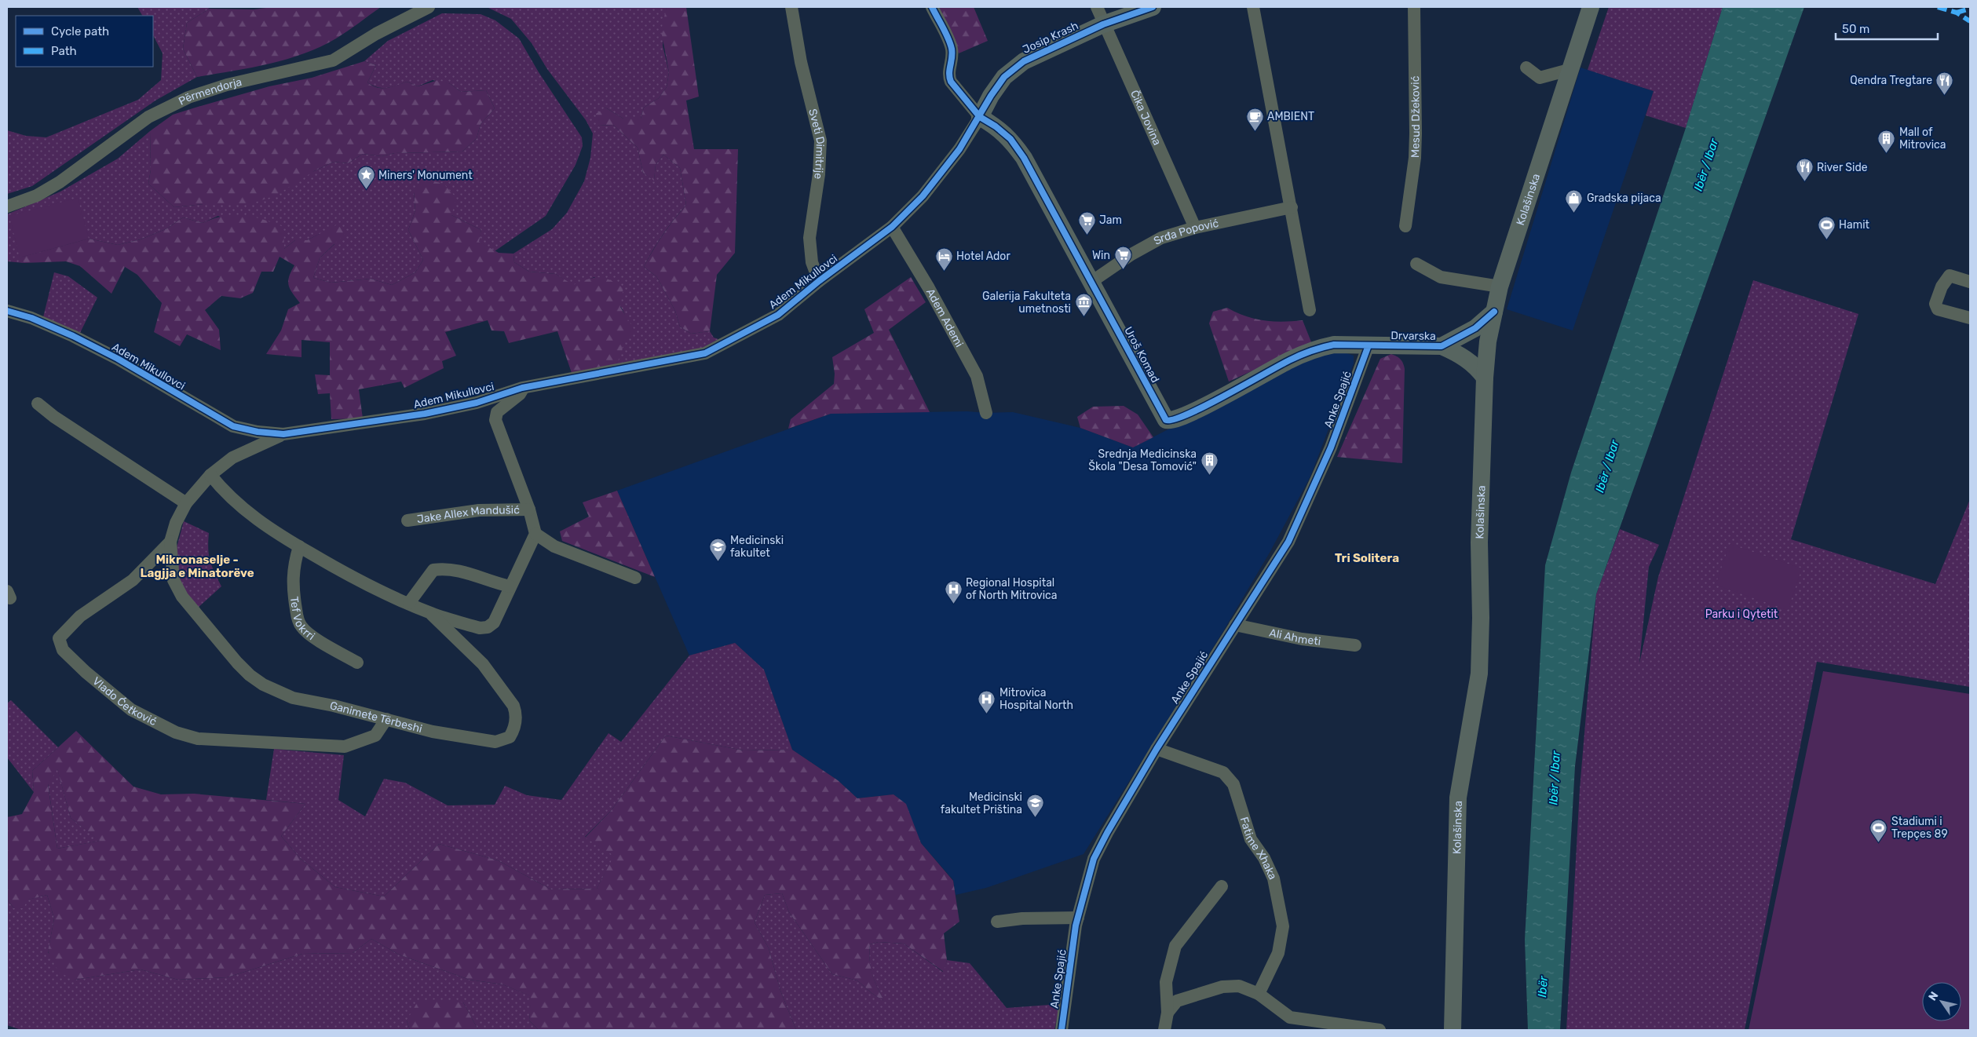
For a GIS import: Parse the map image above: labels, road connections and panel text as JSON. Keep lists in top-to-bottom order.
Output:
{
  "streets": {
    "main road": [
      "Josip Krash",
      "Kolašinska",
      "Drvarska",
      "Uroš Komad"
    ],
    "street": [
      "Përmendorja",
      "Čika Jovina",
      "Mesud Džeković",
      "Sveti Dimitrije",
      "Srđa Popović",
      "Adem Mikullovci",
      "Adem Ademi",
      "Anke Spajić",
      "Jake Allex Mandušić",
      "Tef Vokrri",
      "Ali Ahmeti",
      "Vlado Ćetković",
      "Ganimete Tërbeshi",
      "Fatime Xhaka"
    ]
  },
  "crossings": [
    ["Josip Krash", "Čika Jovina"],
    ["Josip Krash", "Adem Mikullovci"],
    ["Josip Krash", "Adem Ademi"],
    ["Josip Krash", "Uroš Komad"],
    ["Čika Jovina", "Srđa Popović"],
    ["Sveti Dimitrije", "Adem Mikullovci"],
    ["Kolašinska", "Drvarska"],
    ["Srđa Popović", "Uroš Komad"],
    ["Adem Mikullovci", "Adem Ademi"],
    ["Adem Mikullovci", "Jake Allex Mandušić"],
    ["Adem Mikullovci", "Vlado Ćetković"],
    ["Drvarska", "Uroš Komad"],
    ["Drvarska", "Anke Spajić"],
    ["Uroš Komad", "Anke Spajić"],
    ["Anke Spajić", "Ali Ahmeti"],
    ["Anke Spajić", "Fatime Xhaka"],
    ["Vlado Ćetković", "Ganimete Tërbeshi"]
  ],
  "districts": ["Tri Solitera", "Mikronaselje - Lagjja e Minatorëve"],
  "water": ["Ibër / Ibar", "Ibër"],
  "parks": ["Parku i Qytetit"],
  "places": {
    "restaurant": ["Qendra Tregtare", "River Side"],
    "cafe": ["AMBIENT"],
    "building": ["Mall of Mitrovica", "Srednja Medicinska Škola \"Desa Tomović\""],
    "place": ["Miners' Monument"],
    "shop": ["Gradska pijaca"],
    "supermarket": ["Jam", "Win"],
    "sports": ["Hamit", "Stadiumi i Trepçes 89"],
    "hotel": ["Hotel Ador"],
    "museum": ["Galerija Fakulteta umetnosti"],
    "school or university": ["Medicinski fakultet", "Medicinski fakultet Priština"],
    "hospital": ["Regional Hospital of North Mitrovica", "Mitrovica Hospital North"]
  },
  "legend": ["Cycle path", "Path"],
  "scale_bar": "50 m",
  "north": "top left"
}
